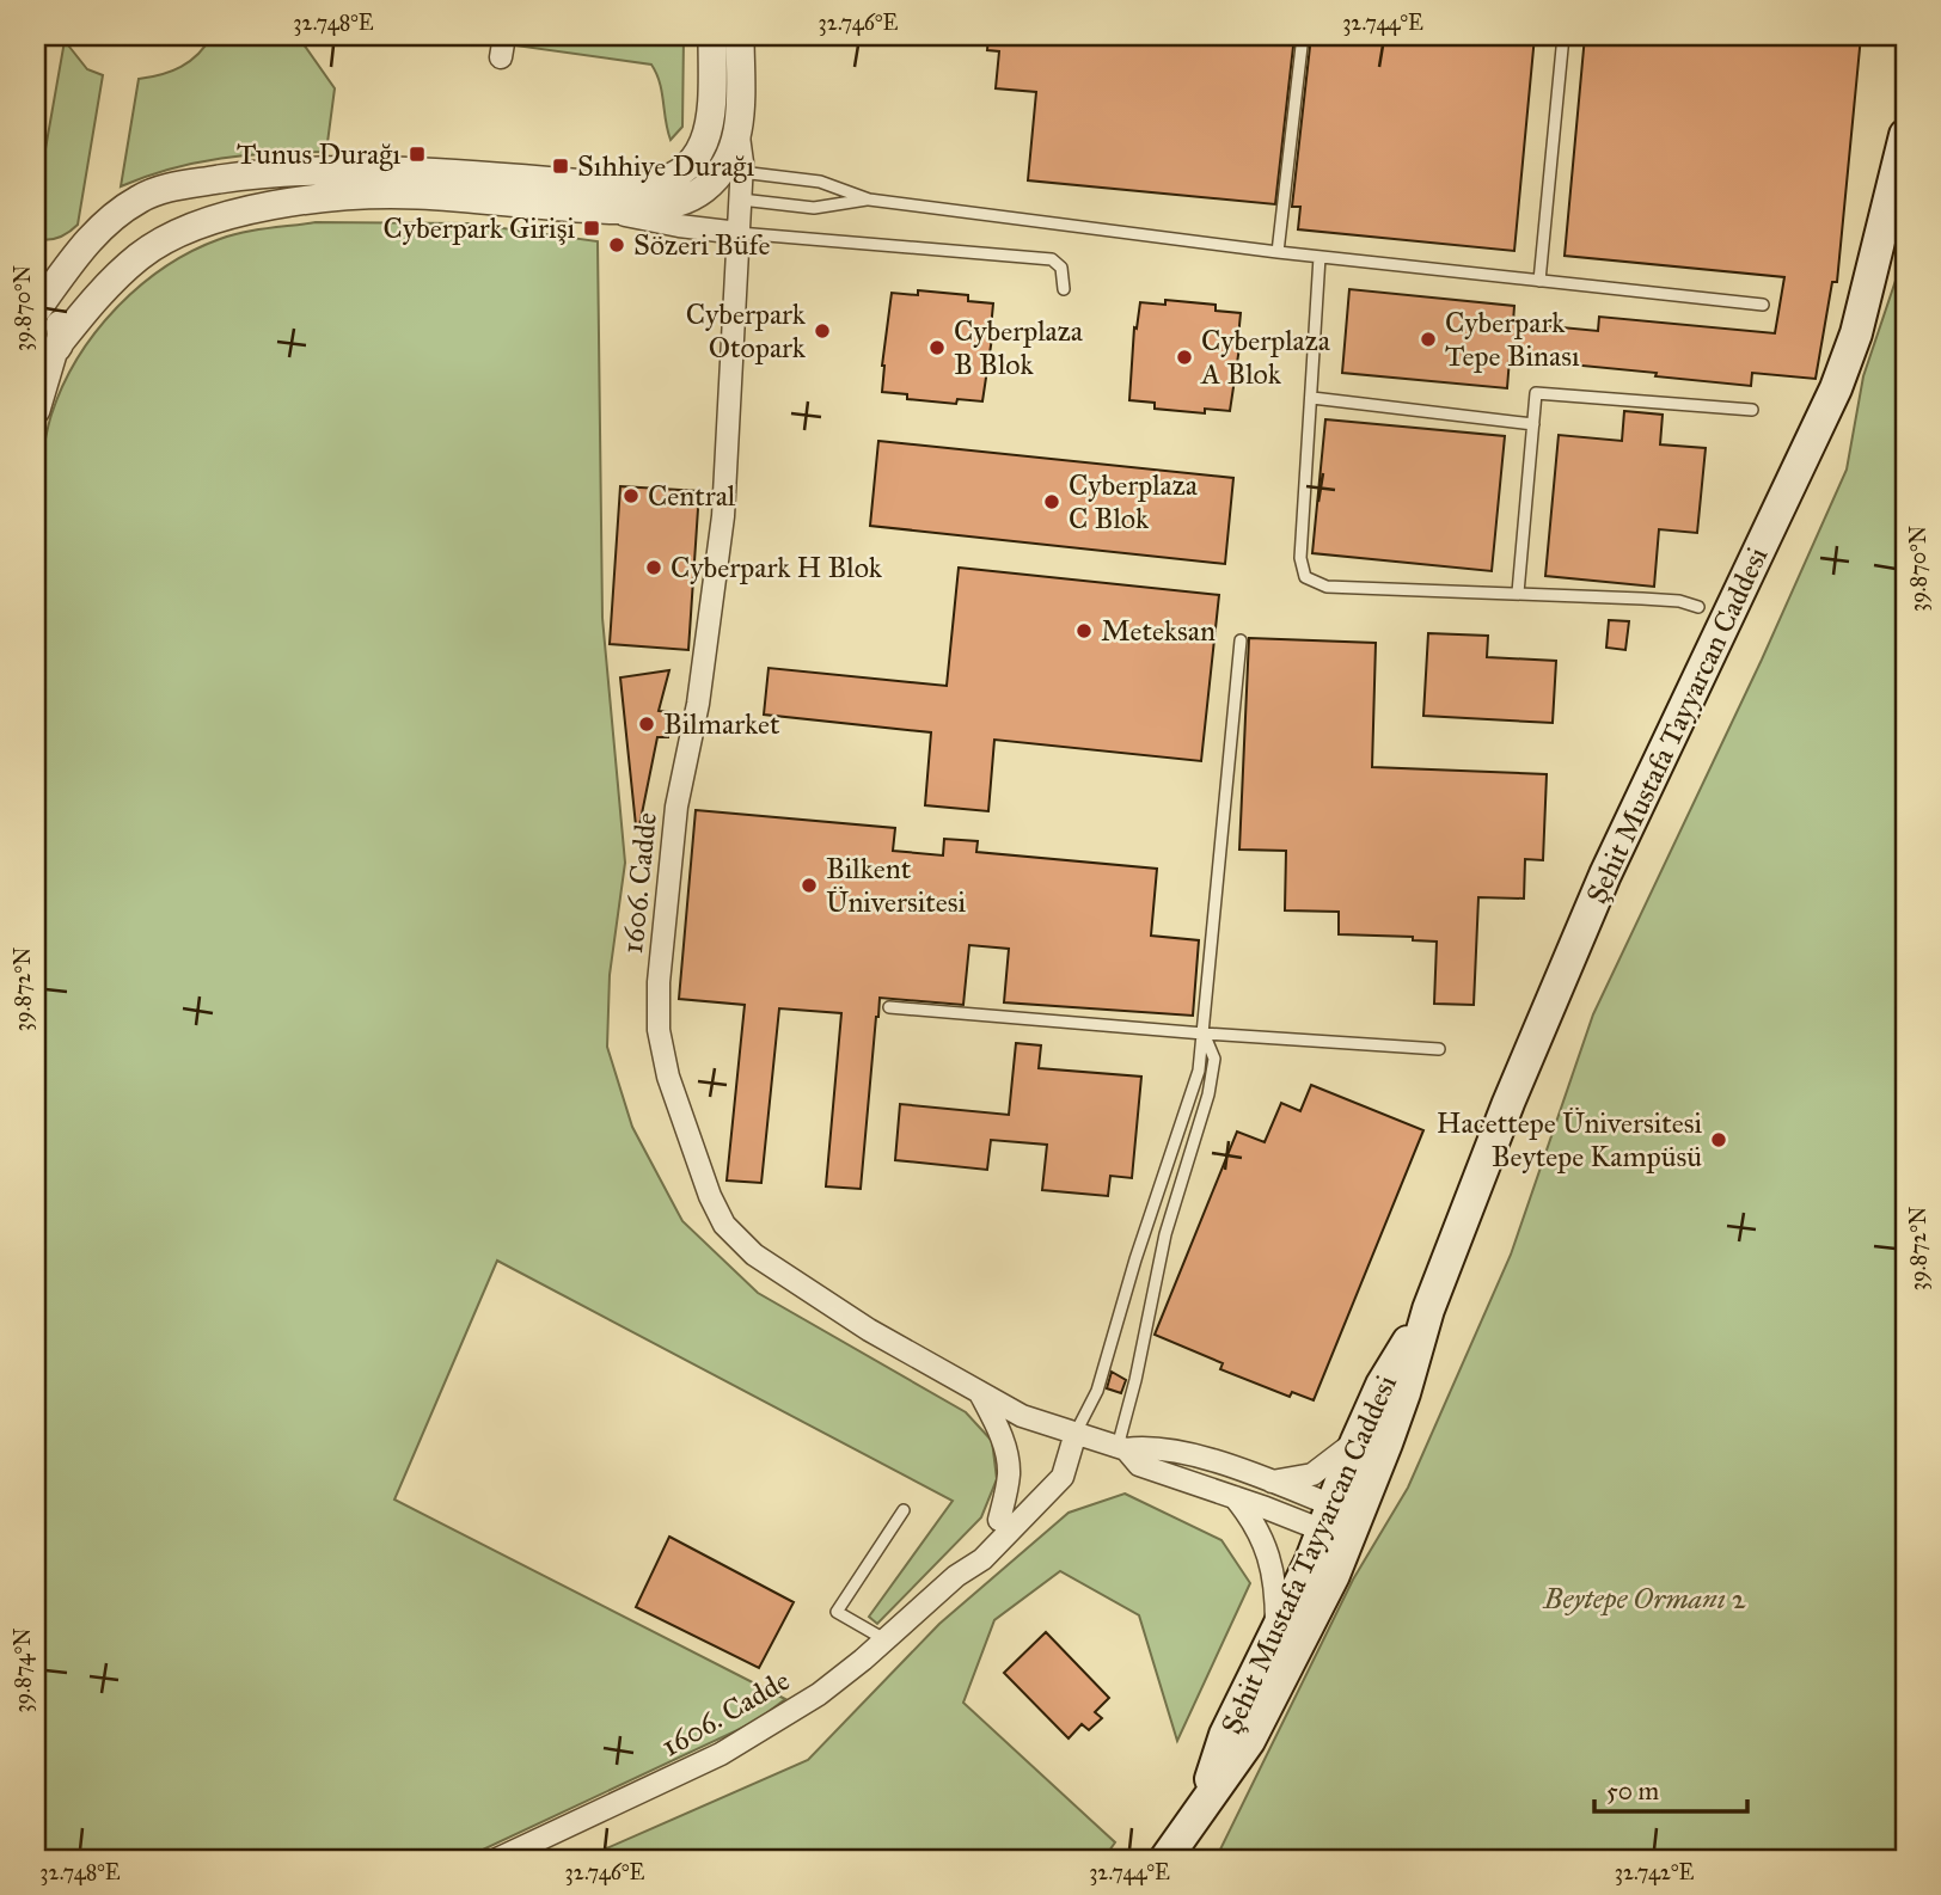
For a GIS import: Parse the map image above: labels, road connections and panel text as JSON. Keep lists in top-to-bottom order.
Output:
{
  "streets": {
    "main road": ["Şehit Mustafa Tayyarcan Caddesi"],
    "street": ["1606. Cadde"]
  },
  "parks": ["Beytepe Ormanı 2"],
  "places": {
    "transit": ["Tunus Durağı", "Sıhhiye Durağı", "Cyberpark Girişi"],
    "other": [
      "Sözeri Büfe",
      "Cyberpark Otopark",
      "Cyberpark Tepe Binası",
      "Cyberplaza B Blok",
      "Cyberplaza A Blok",
      "Central",
      "Cyberplaza C Blok",
      "Cyberpark H Blok",
      "Meteksan",
      "Bilmarket",
      "Bilkent Üniversitesi",
      "Hacettepe Üniversitesi Beytepe Kampüsü"
    ]
  },
  "scale_bar": "50 m",
  "coordinates": [
    "32.748°E",
    "32.746°E",
    "32.744°E",
    "39.870°N",
    "39.872°N",
    "39.874°N",
    "32.742°E"
  ]
}
